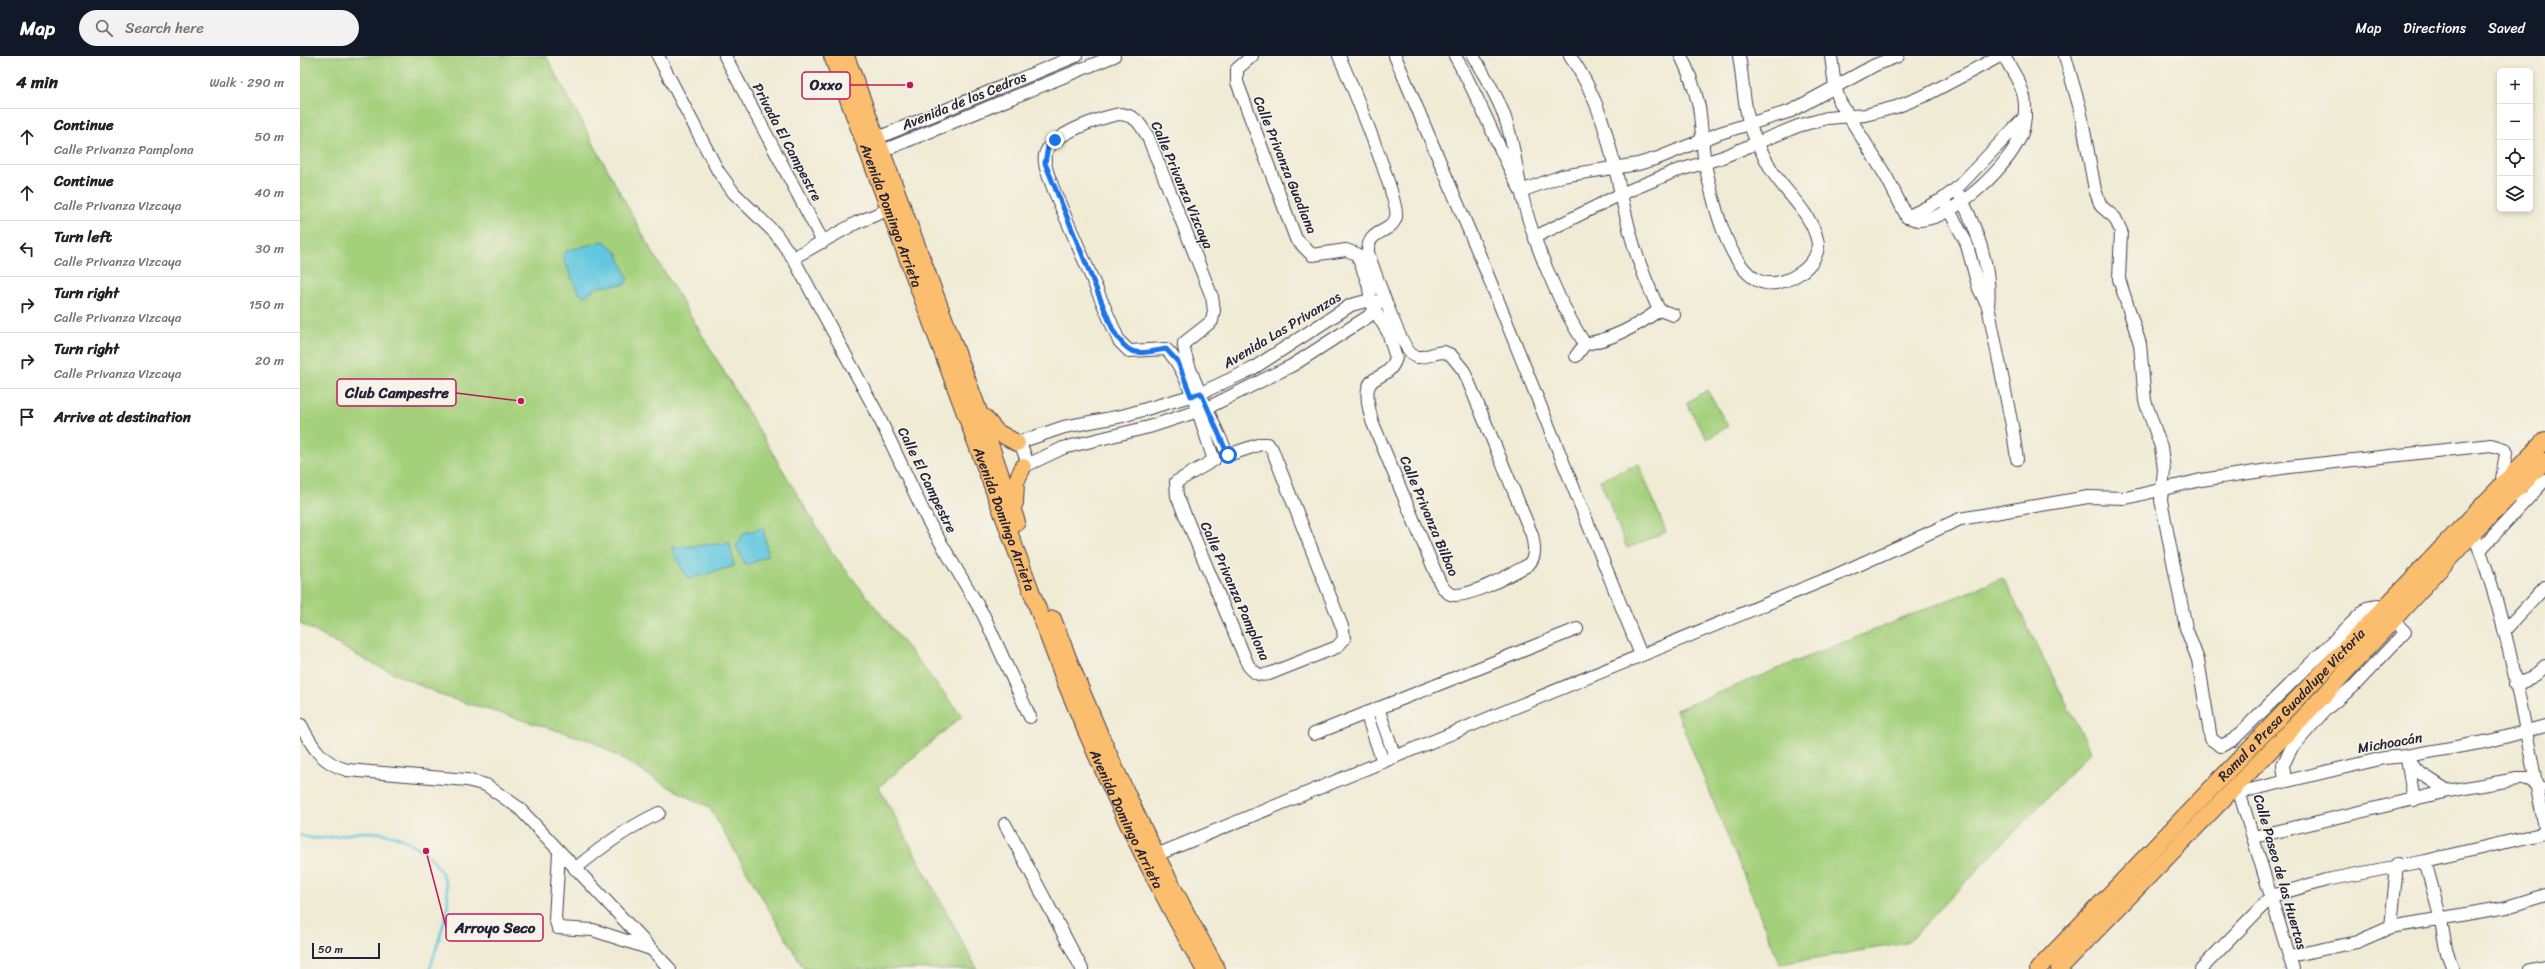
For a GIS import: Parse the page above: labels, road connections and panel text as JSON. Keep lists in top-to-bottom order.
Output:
{
  "streets": {
    "main road": ["Avenida Domingo Arrieta", "Ramal a Presa Guadalupe Victoria"],
    "street": [
      "Avenida de los Cedros",
      "Privada El Campestre",
      "Calle Privanza Guadiana",
      "Calle Privanza Vizcaya",
      "Avenida Las Privanzas",
      "Calle El Campestre",
      "Calle Privanza Bilbao",
      "Calle Privanza Pamplona",
      "Michoacán",
      "Calle Paseo de las Huertas"
    ]
  },
  "crossings": [
    ["Avenida de los Cedros", "Avenida Domingo Arrieta"],
    ["Calle Privanza Guadiana", "Avenida Las Privanzas"],
    ["Calle Privanza Guadiana", "Calle Privanza Bilbao"],
    ["Calle Privanza Vizcaya", "Avenida Las Privanzas"],
    ["Calle Privanza Vizcaya", "Calle Privanza Pamplona"],
    ["Avenida Las Privanzas", "Calle Privanza Bilbao"],
    ["Avenida Las Privanzas", "Calle Privanza Pamplona"],
    ["Ramal a Presa Guadalupe Victoria", "Michoacán"],
    ["Ramal a Presa Guadalupe Victoria", "Calle Paseo de las Huertas"],
    ["Michoacán", "Calle Paseo de las Huertas"]
  ],
  "places": ["Oxxo", "Club Campestre", "Arroyo Seco"],
  "scale_bar": "50 m",
  "page": {
    "header": "Map",
    "search": "Search here",
    "nav": ["Map", "Directions", "Saved"],
    "heading": ["4 min", "Walk · 290 m"],
    "map_buttons": ["+", "−"],
    "list": [
      ["Continue", "Calle Privanza Pamplona", "50 m"],
      ["Continue", "Calle Privanza Vizcaya", "40 m"],
      ["Turn left", "Calle Privanza Vizcaya", "30 m"],
      ["Turn right", "Calle Privanza Vizcaya", "150 m"],
      ["Turn right", "Calle Privanza Vizcaya", "20 m"],
      "Arrive at destination"
    ],
    "scale": "50 m"
  }
}
